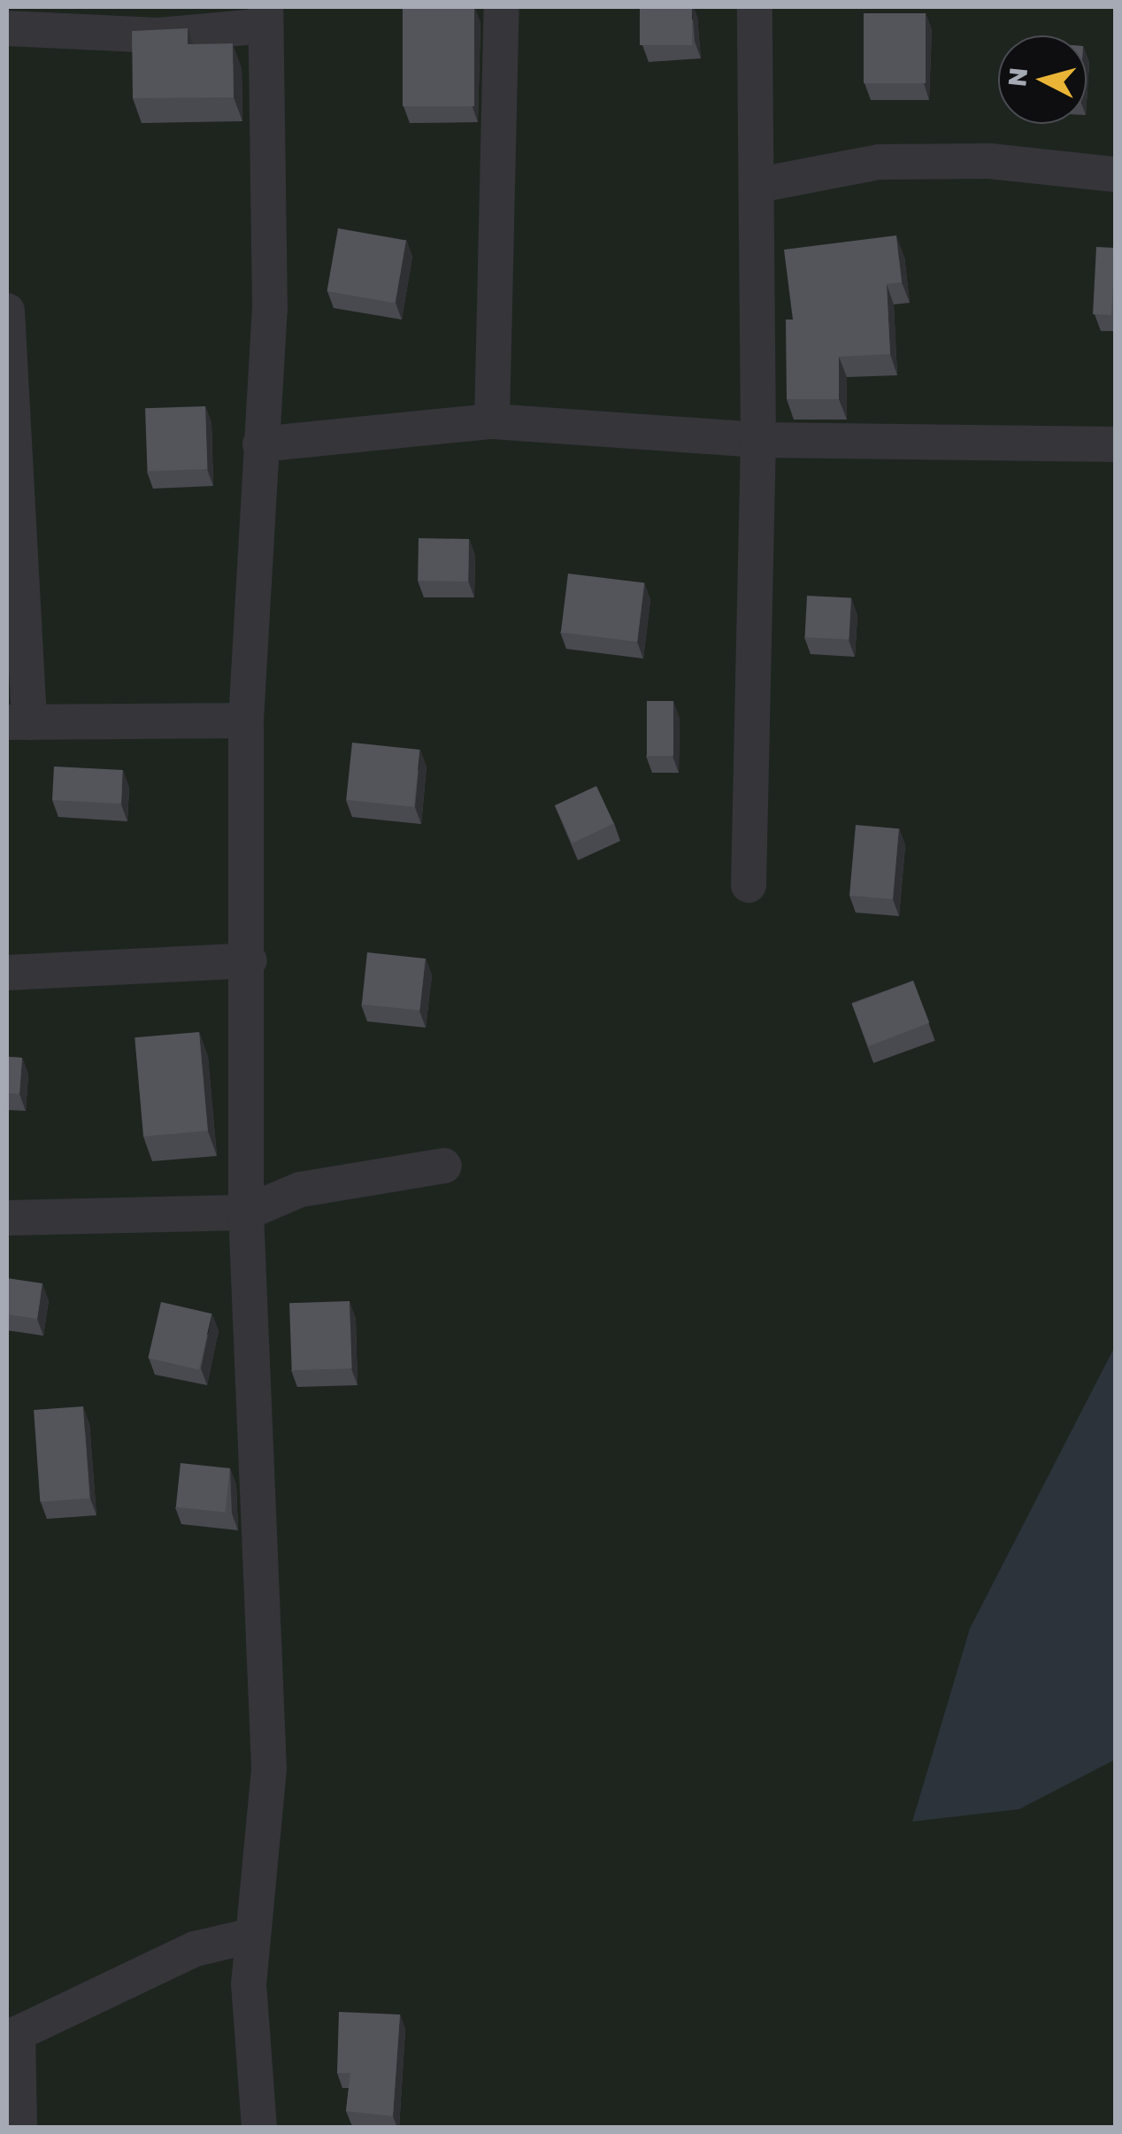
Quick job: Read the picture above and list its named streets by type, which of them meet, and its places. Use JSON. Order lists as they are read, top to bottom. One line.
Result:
{"north":"left"}
